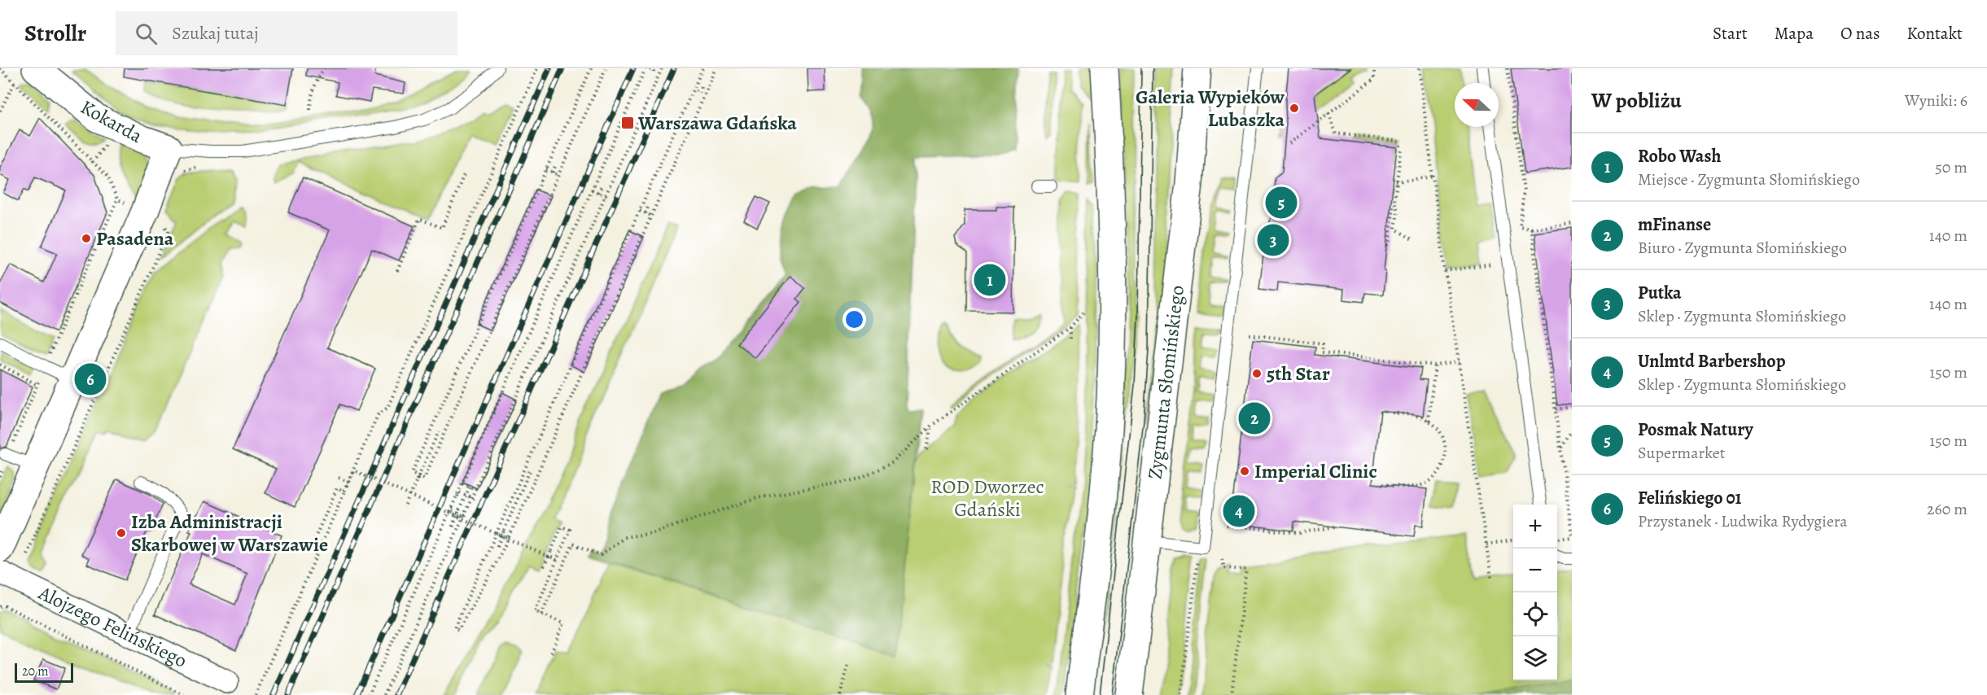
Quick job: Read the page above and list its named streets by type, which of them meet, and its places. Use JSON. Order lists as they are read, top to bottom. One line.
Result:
{"streets":{"main road":["Kokarda","Zygmunta Słomińskiego"],"street":["Alojzego Felińskiego"]},"parks":["ROD Dworzec Gdański"],"places":{"other":["Galeria Wypieków Lubaszka","Pasadena","5th Star","Imperial Clinic","Izba Administracji Skarbowej w Warszawie"],"transit":["Warszawa Gdańska"]},"scale_bar":"20 m","north":"left","page":{"header":"Strollr","search":"Szukaj tutaj","nav":["Start","Mapa","O nas","Kontakt"],"heading":["W pobliżu","Wyniki: 6"],"list":[{"mark":"1","name":"Robo Wash","note":"Miejsce · Zygmunta Słomińskiego","value":"50 m"},{"mark":"2","name":"mFinanse","note":"Biuro · Zygmunta Słomińskiego","value":"140 m"},{"mark":"3","name":"Putka","note":"Sklep · Zygmunta Słomińskiego","value":"140 m"},{"mark":"4","name":"Unlmtd Barbershop","note":"Sklep · Zygmunta Słomińskiego","value":"150 m"},{"mark":"5","name":"Posmak Natury","note":"Supermarket","value":"150 m"},{"mark":"6","name":"Felińskiego 01","note":"Przystanek · Ludwika Rydygiera","value":"260 m"}],"pins":["5","3","1","6","2","4"],"map_buttons":["+","−"],"scale":"20 m"}}
